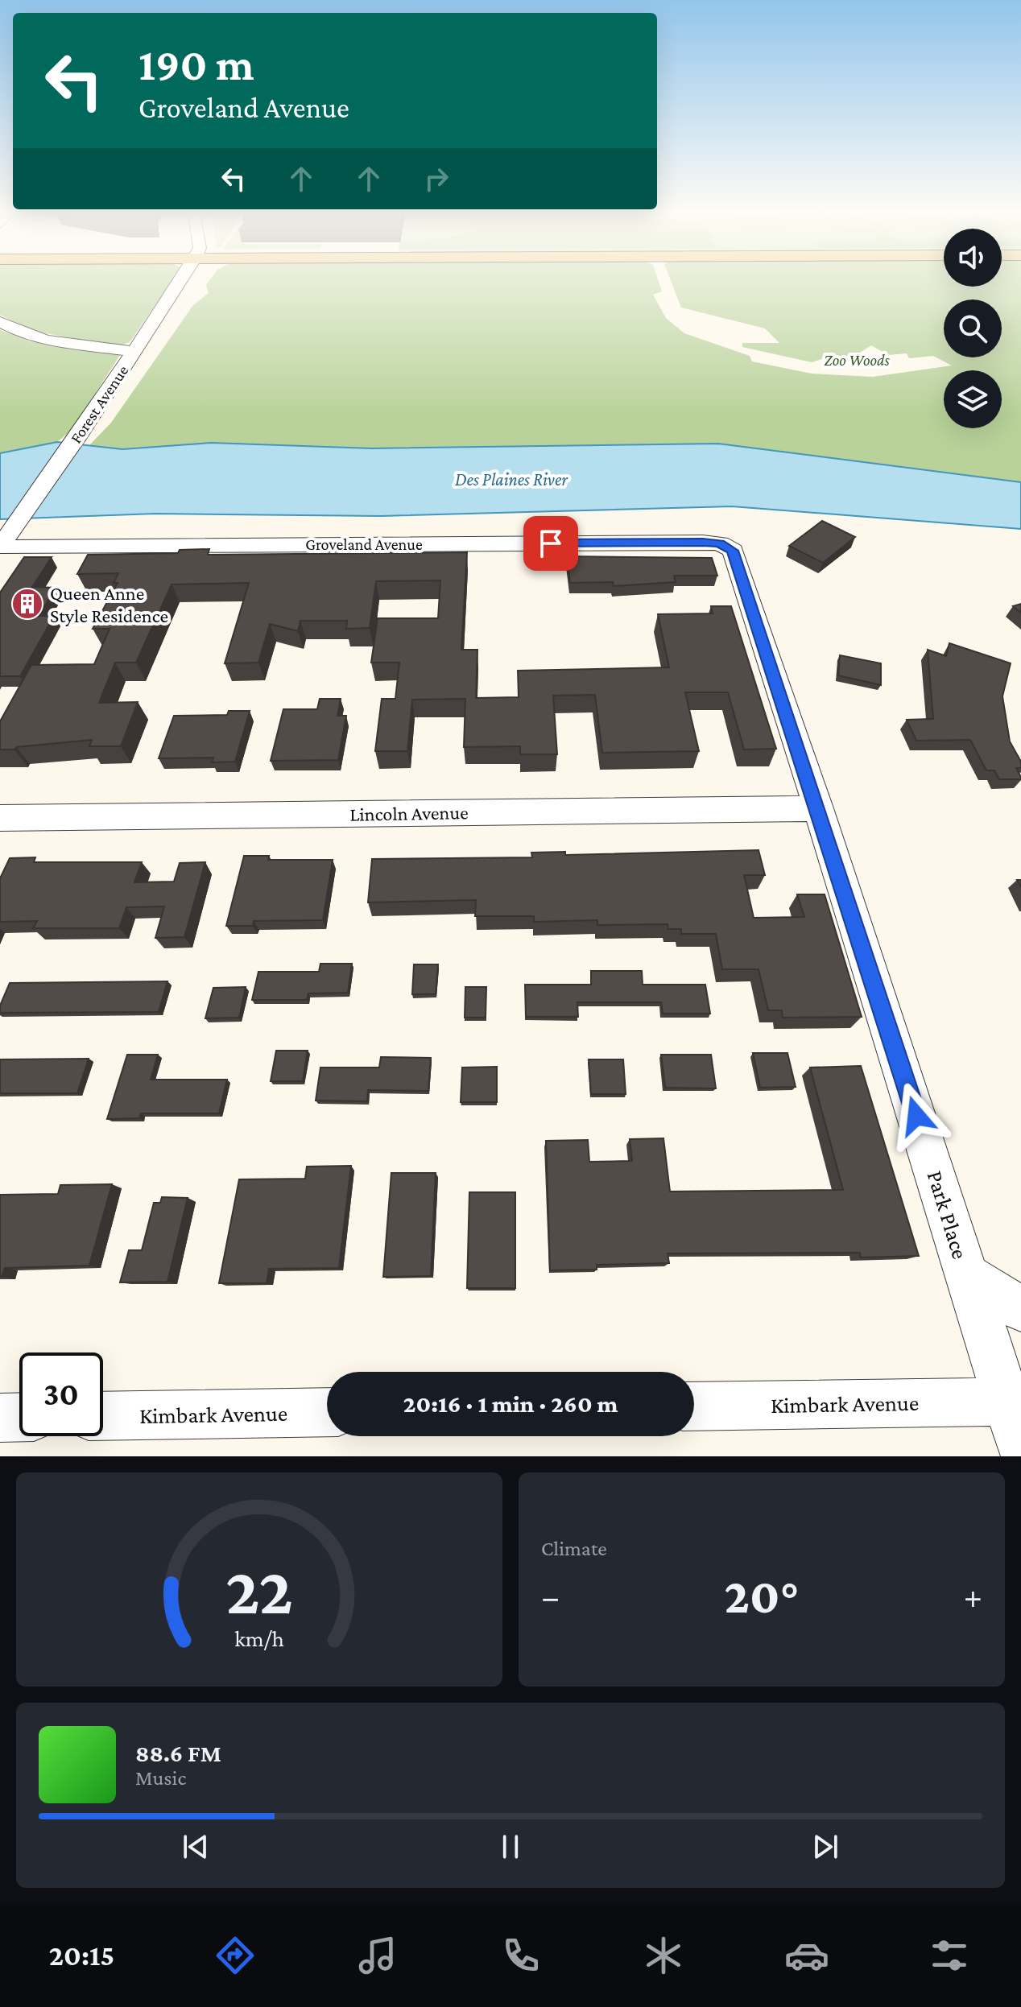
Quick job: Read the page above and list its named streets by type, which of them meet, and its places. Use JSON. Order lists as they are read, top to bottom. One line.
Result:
{"streets":{"street":["Forest Avenue","Groveland Avenue","Lincoln Avenue","Park Place","Kimbark Avenue"]},"crossings":[["Forest Avenue","Groveland Avenue"],["Groveland Avenue","Park Place"],["Lincoln Avenue","Park Place"],["Park Place","Kimbark Avenue"]],"water":["Des Plaines River"],"parks":["Zoo Woods"],"places":{"building":["Queen Anne Style Residence"]},"page":{"turn":["190 m","Groveland Avenue"],"limit":"30","trip":"20:16 · 1 min · 260 m","tile":"Climate","heat":["−","20°","+"],"song":["88.6 FM","Music"],"tabs":"20:15","gauge":["22","km/h"]}}
